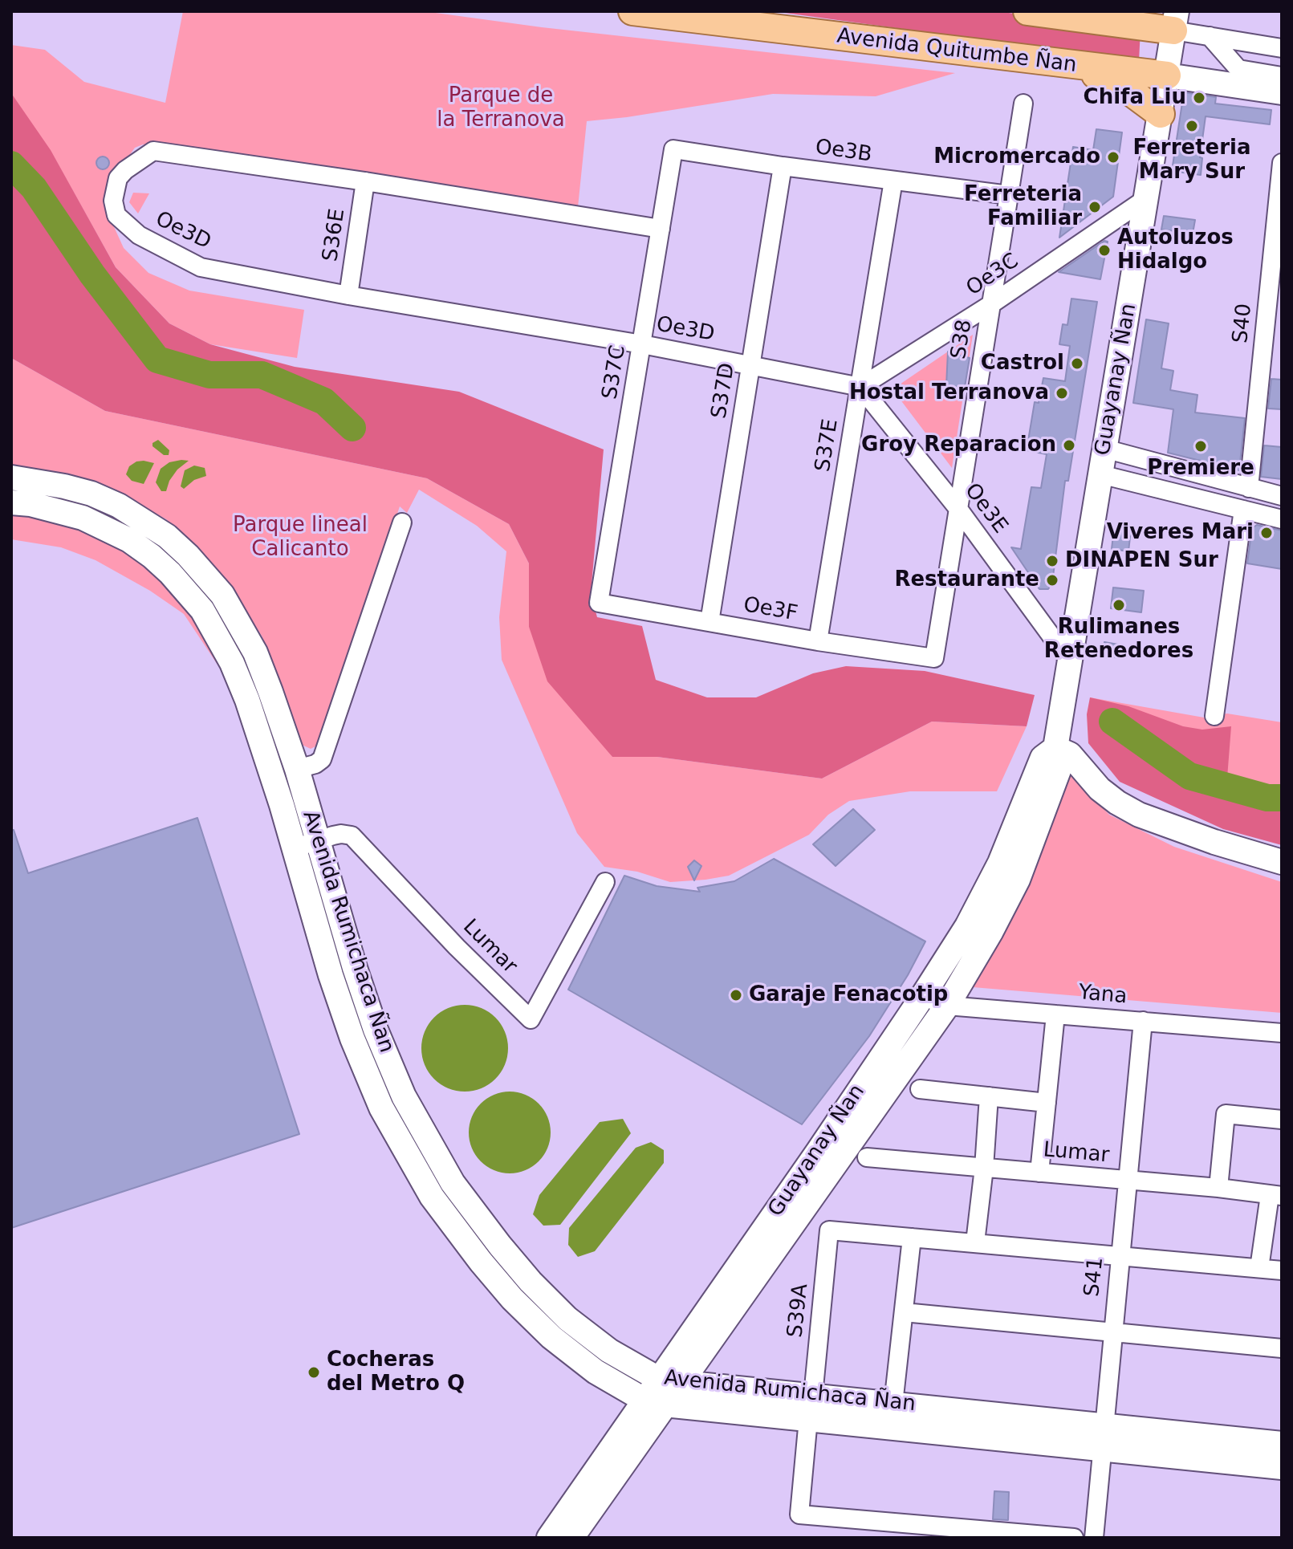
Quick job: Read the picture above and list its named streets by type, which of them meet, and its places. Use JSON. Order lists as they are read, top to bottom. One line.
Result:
{"streets":{"main road":["Avenida Quitumbe Ñan","Guayanay Ñan","Avenida Rumichaca Ñan"],"street":["Oe3B","Oe3D","S36E","Oe3C","S40","S38","S37C","S37D","S37E","Oe3E","Oe3F","Lumar","Yana","S41","S39A"]},"crossings":[["Avenida Quitumbe Ñan","Guayanay Ñan"],["Oe3B","S38"],["Oe3B","S37C"],["Oe3B","S37D"],["Oe3B","S37E"],["Oe3D","S36E"],["Oe3D","Oe3C"],["Oe3D","S37C"],["Oe3D","S37D"],["Oe3D","S37E"],["Oe3D","Oe3E"],["Oe3C","S38"],["Oe3C","Guayanay Ñan"],["Oe3C","S37E"],["Oe3C","Oe3E"],["S38","Oe3E"],["S38","Oe3F"],["S37C","Oe3F"],["Guayanay Ñan","Oe3E"],["Guayanay Ñan","Avenida Rumichaca Ñan"],["Guayanay Ñan","Yana"],["S37D","Oe3F"],["S37E","Oe3E"],["S37E","Oe3F"],["Avenida Rumichaca Ñan","Lumar"],["Avenida Rumichaca Ñan","S41"],["Avenida Rumichaca Ñan","S39A"],["Lumar","S41"],["Yana","S41"]],"parks":["Parque de la Terranova","Parque lineal Calicanto"],"places":["Chifa Liu","Ferreteria Mary Sur","Micromercado","Ferreteria Familiar","Autoluzos Hidalgo","Castrol","Hostal Terranova","Groy Reparacion","Premiere","Viveres Mari","DINAPEN Sur","Restaurante","Rulimanes Retenedores","Garaje Fenacotip","Cocheras del Metro Q"]}
